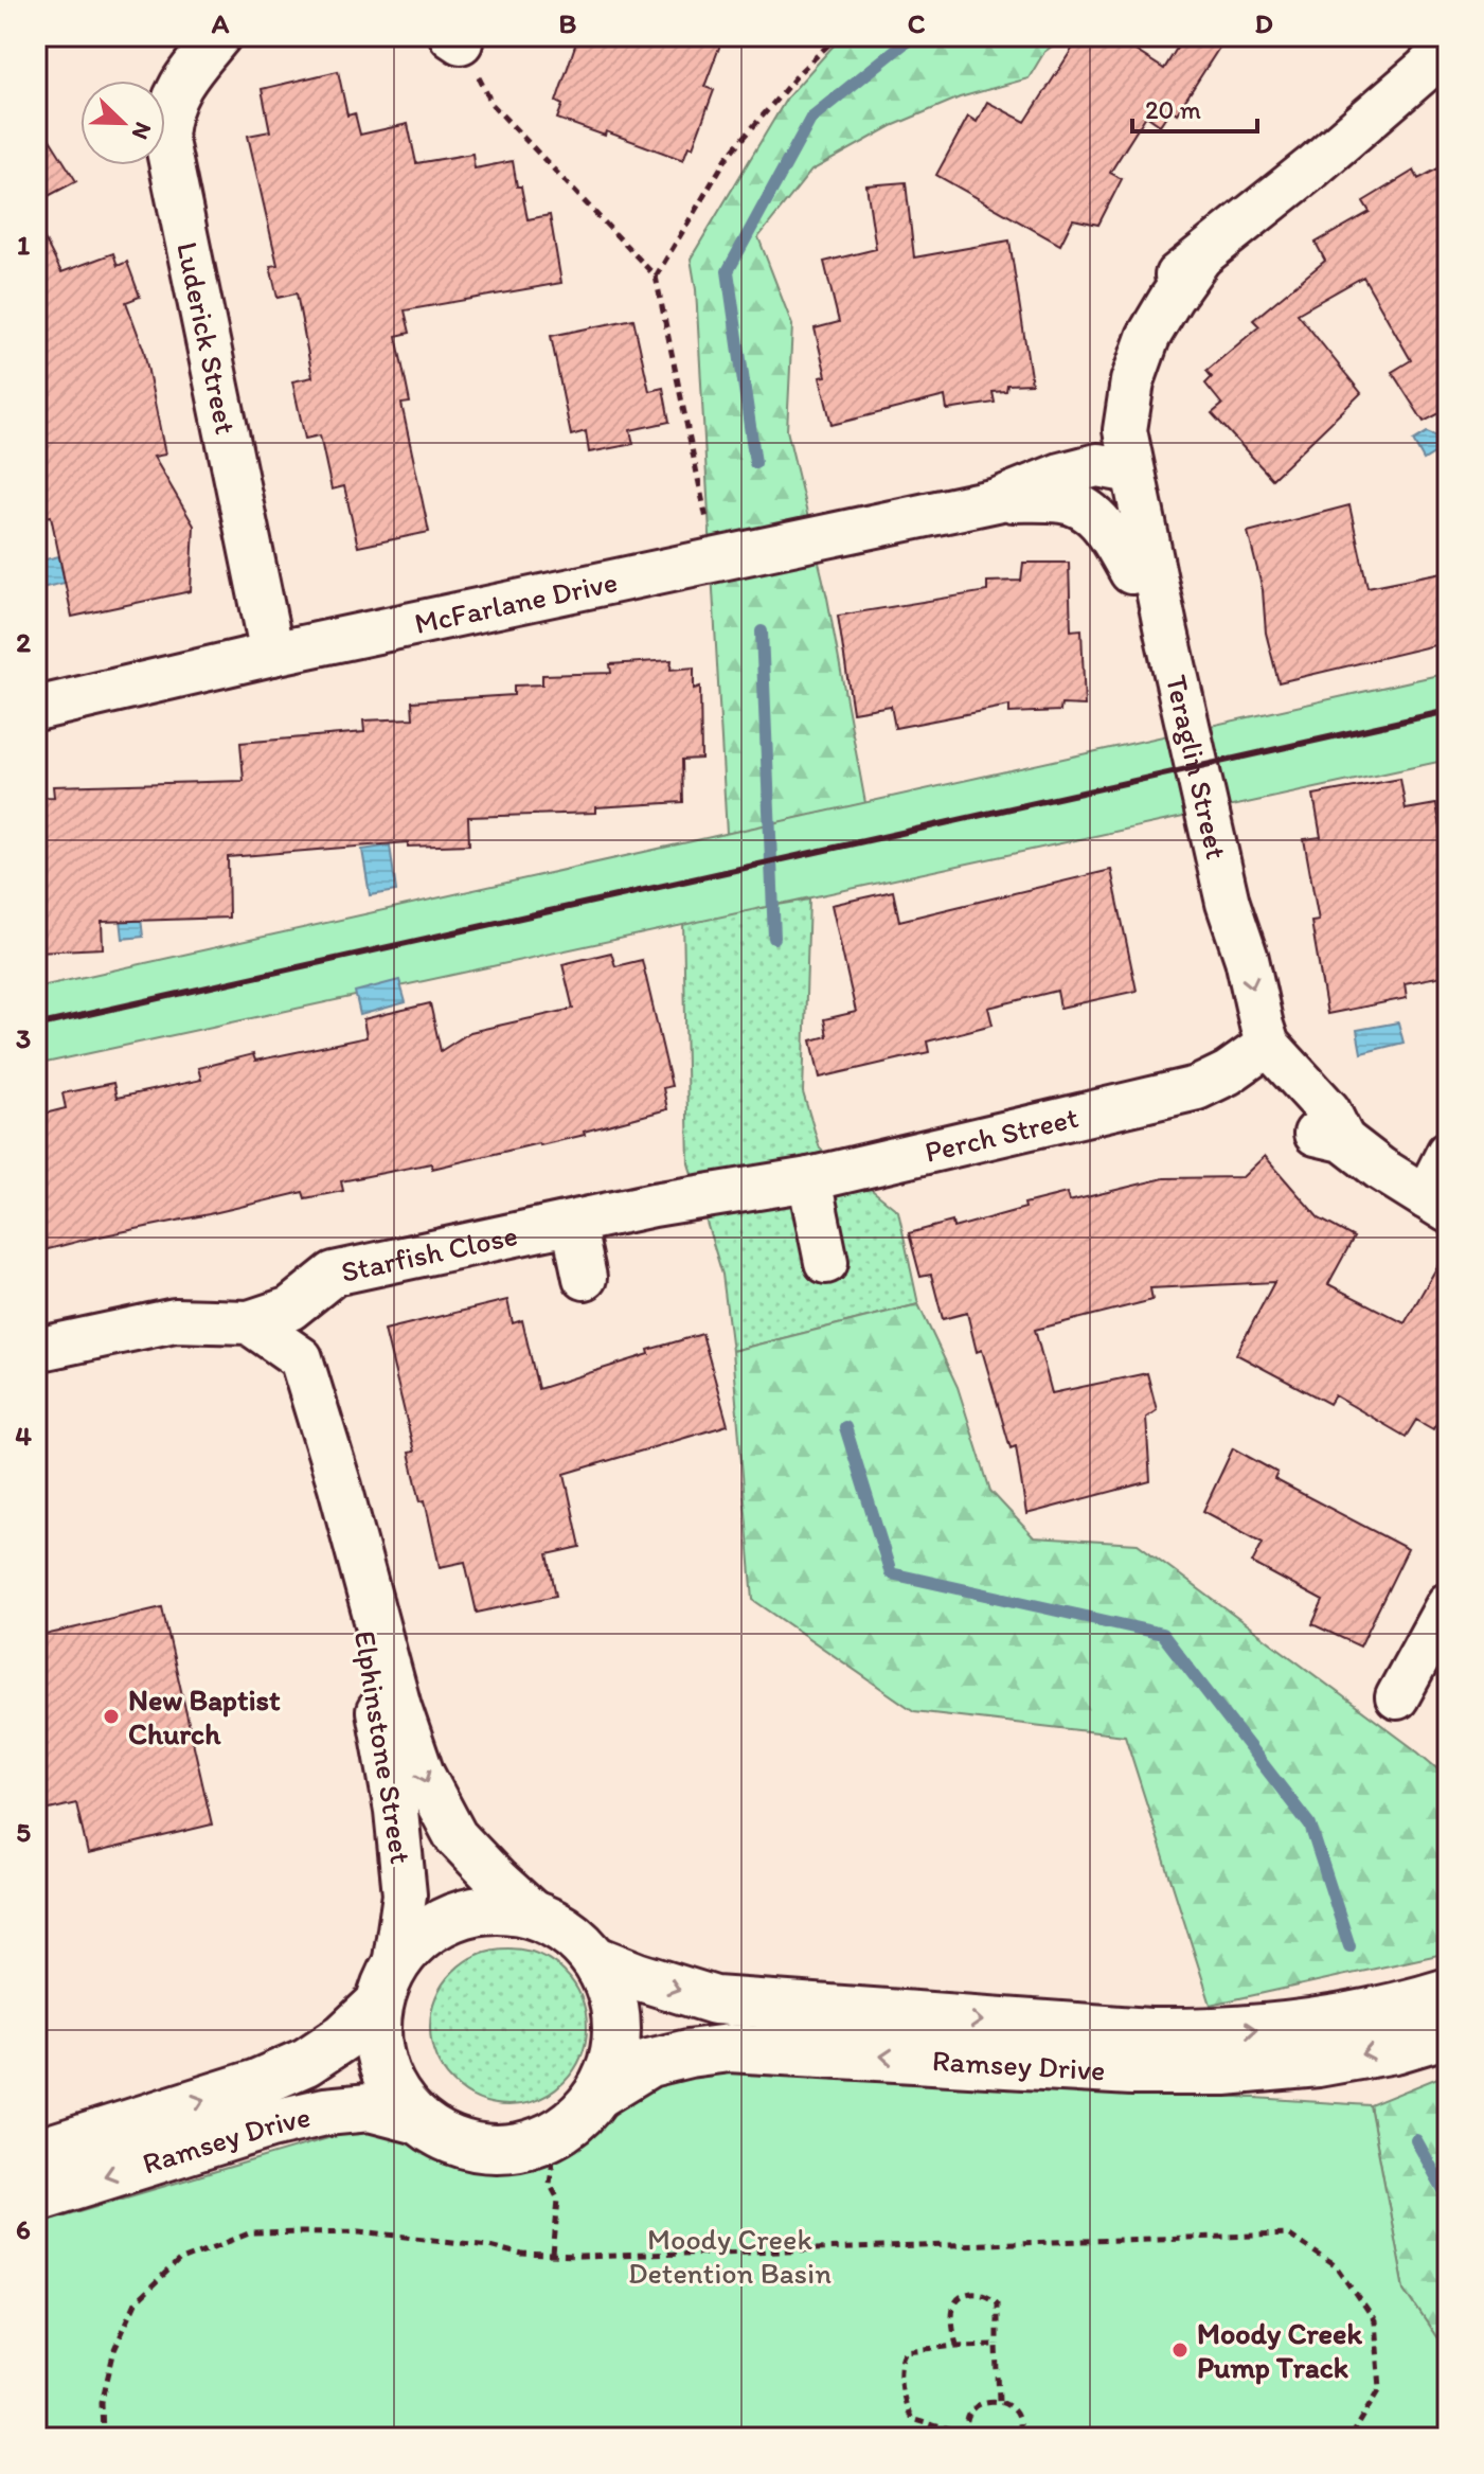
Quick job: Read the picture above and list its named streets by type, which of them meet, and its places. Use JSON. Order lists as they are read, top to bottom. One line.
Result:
{"streets":{"main road":["Ramsey Drive"],"street":["Luderick Street","McFarlane Drive","Teraglin Street","Perch Street","Starfish Close","Elphinstone Street"]},"crossings":[["Luderick Street","McFarlane Drive"],["McFarlane Drive","Teraglin Street"],["Teraglin Street","Perch Street"],["Perch Street","Starfish Close"],["Starfish Close","Elphinstone Street"],["Elphinstone Street","Ramsey Drive"]],"parks":["Moody Creek Detention Basin"],"places":["New Baptist Church","Moody Creek Pump Track"],"scale_bar":"20 m","north":"bottom right","grid":{"columns":["A","B","C","D"],"rows":["1","2","3","4","5","6"]}}
